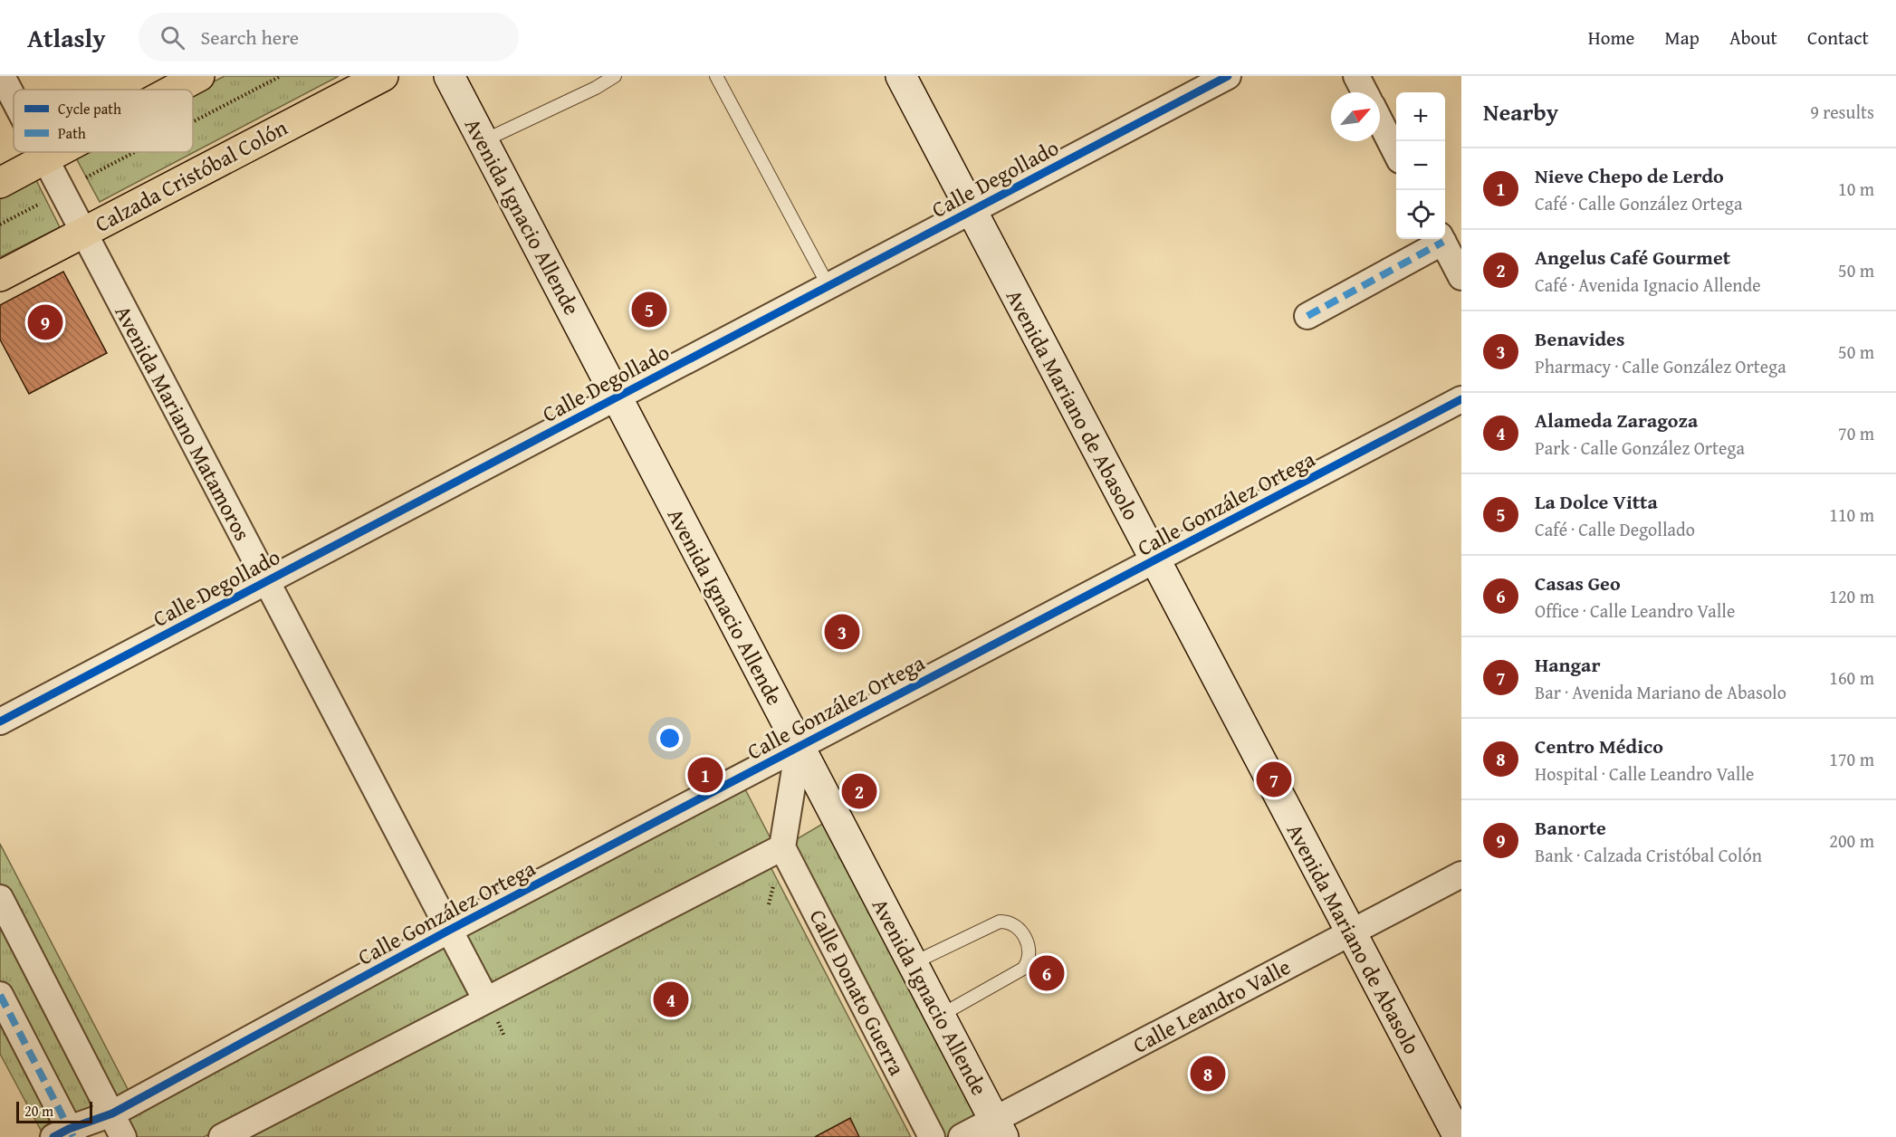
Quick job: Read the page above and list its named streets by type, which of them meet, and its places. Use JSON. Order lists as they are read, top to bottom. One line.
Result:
{"streets":{"main road":["Calzada Cristóbal Colón"],"street":["Calle Degollado","Avenida Ignacio Allende","Avenida Mariano de Abasolo","Avenida Mariano Matamoros","Calle González Ortega","Calle Donato Guerra","Calle Leandro Valle"]},"crossings":[["Calzada Cristóbal Colón","Avenida Mariano Matamoros"],["Calle Degollado","Avenida Ignacio Allende"],["Calle Degollado","Avenida Mariano de Abasolo"],["Calle Degollado","Avenida Mariano Matamoros"],["Avenida Ignacio Allende","Calle González Ortega"],["Avenida Ignacio Allende","Calle Leandro Valle"],["Avenida Mariano de Abasolo","Calle González Ortega"],["Avenida Mariano de Abasolo","Calle Leandro Valle"],["Avenida Mariano Matamoros","Calle González Ortega"]],"legend":["Cycle path","Path"],"scale_bar":"20 m","north":"top right","page":{"header":"Atlasly","search":"Search here","nav":["Home","Map","About","Contact"],"heading":["Nearby","9 results"],"map_buttons":["+","−"],"list":[{"mark":"1","name":"Nieve Chepo de Lerdo","note":"Café · Calle González Ortega","value":"10 m"},{"mark":"2","name":"Angelus Café Gourmet","note":"Café · Avenida Ignacio Allende","value":"50 m"},{"mark":"3","name":"Benavides","note":"Pharmacy · Calle González Ortega","value":"50 m"},{"mark":"4","name":"Alameda Zaragoza","note":"Park · Calle González Ortega","value":"70 m"},{"mark":"5","name":"La Dolce Vitta","note":"Café · Calle Degollado","value":"110 m"},{"mark":"6","name":"Casas Geo","note":"Office · Calle Leandro Valle","value":"120 m"},{"mark":"7","name":"Hangar","note":"Bar · Avenida Mariano de Abasolo","value":"160 m"},{"mark":"8","name":"Centro Médico","note":"Hospital · Calle Leandro Valle","value":"170 m"},{"mark":"9","name":"Banorte","note":"Bank · Calzada Cristóbal Colón","value":"200 m"}],"pins":["5","9","3","1","7","2","6","4","8"],"scale":"20 m"}}
